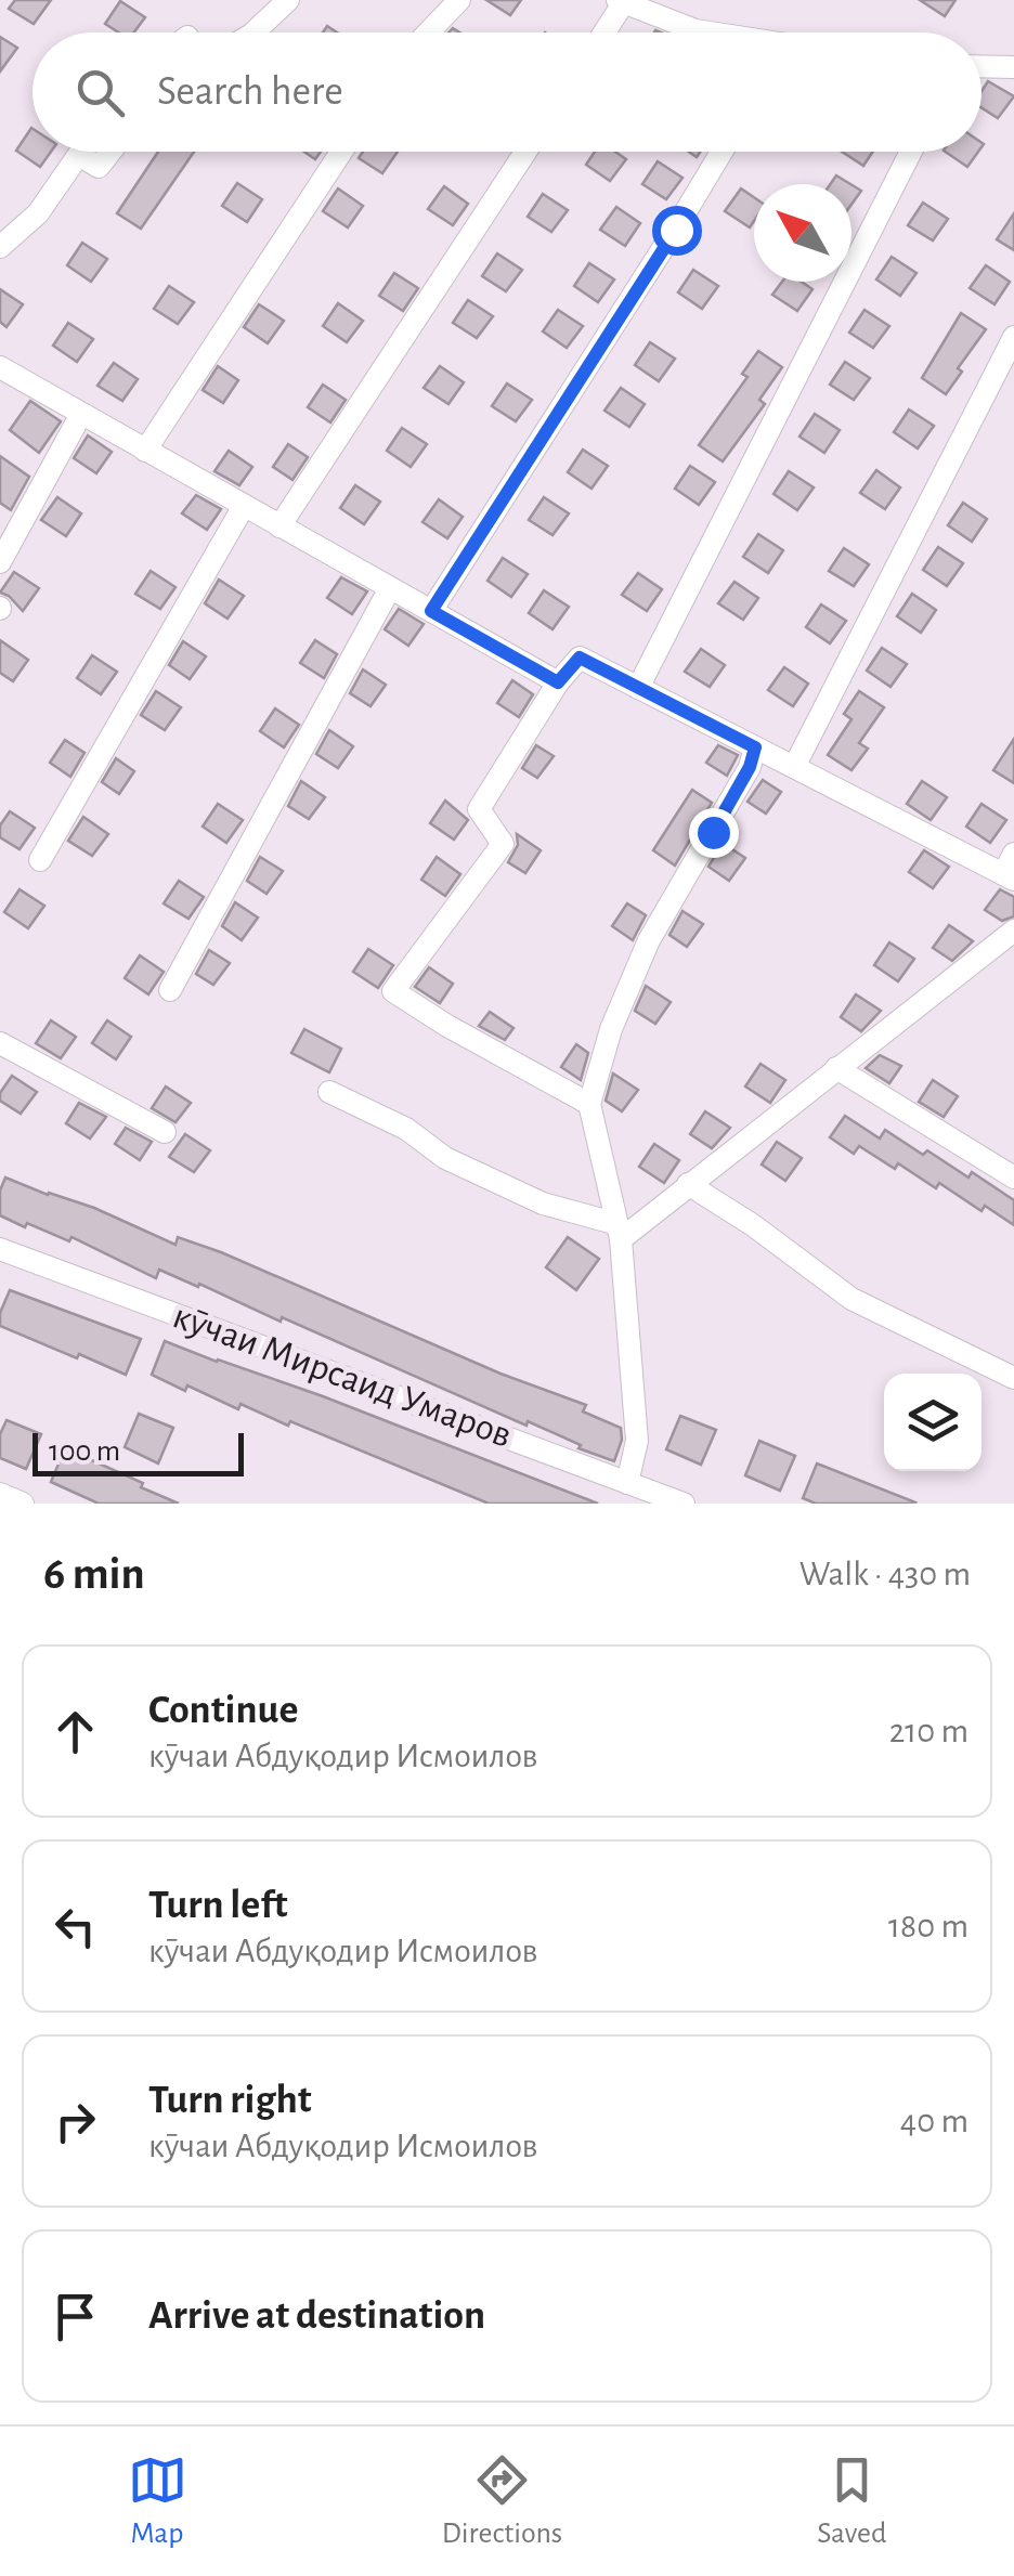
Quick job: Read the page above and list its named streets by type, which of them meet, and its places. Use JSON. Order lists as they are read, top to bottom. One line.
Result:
{"streets":{"street":["кӯчаи Мирсаид Умаров"]},"scale_bar":"100 m","north":"top left","page":{"search":"Search here","scale":"100 m","heading":["6 min","Walk · 430 m"],"list":[["Continue","кӯчаи Абдуқодир Исмоилов","210 m"],["Turn left","кӯчаи Абдуқодир Исмоилов","180 m"],["Turn right","кӯчаи Абдуқодир Исмоилов","40 m"],"Arrive at destination"],"nav":["Map","Directions","Saved"]}}
